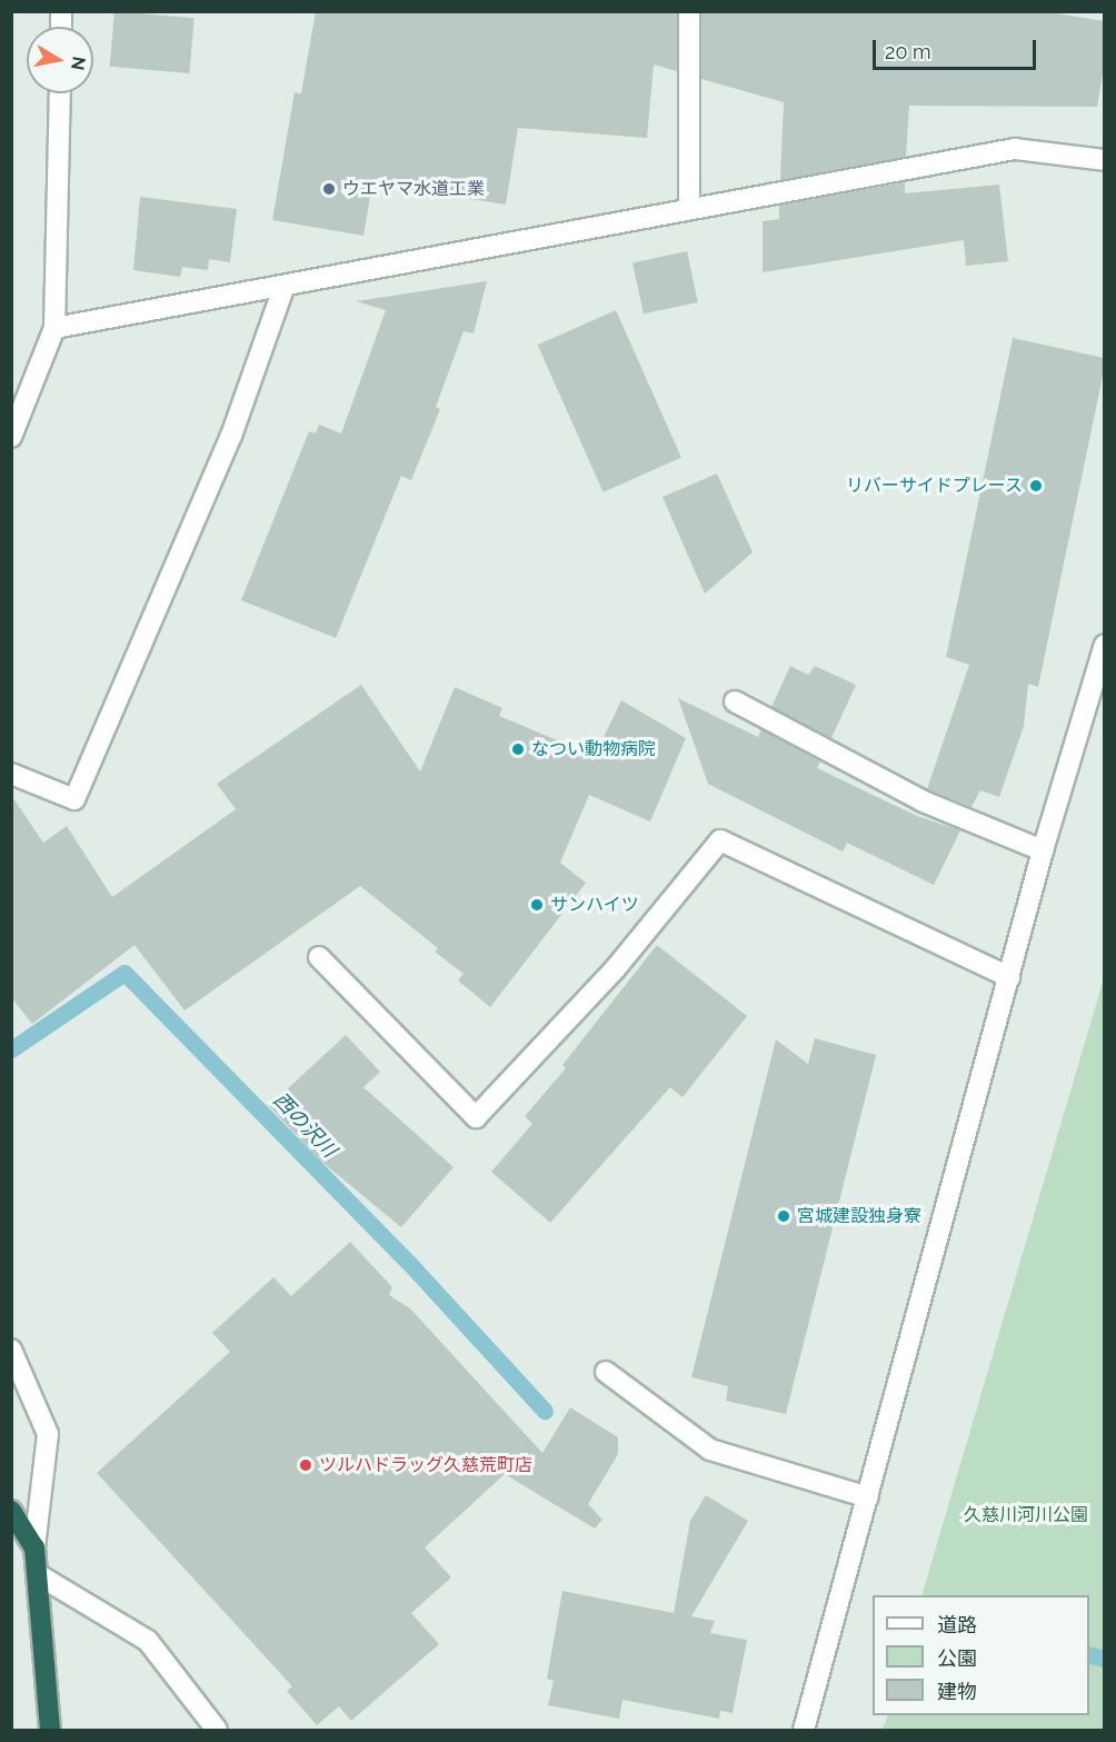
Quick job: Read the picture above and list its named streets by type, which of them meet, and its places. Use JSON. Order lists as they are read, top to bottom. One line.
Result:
{"water":["西の沢川"],"parks":["久慈川河川公園"],"places":["ウエヤマ水道工業","リバーサイドプレース","なつい動物病院","サンハイツ","宮城建設独身寮","ツルハドラッグ久慈荒町店"],"legend":["道路","公園","建物"],"scale_bar":"20 m","north":"right"}
